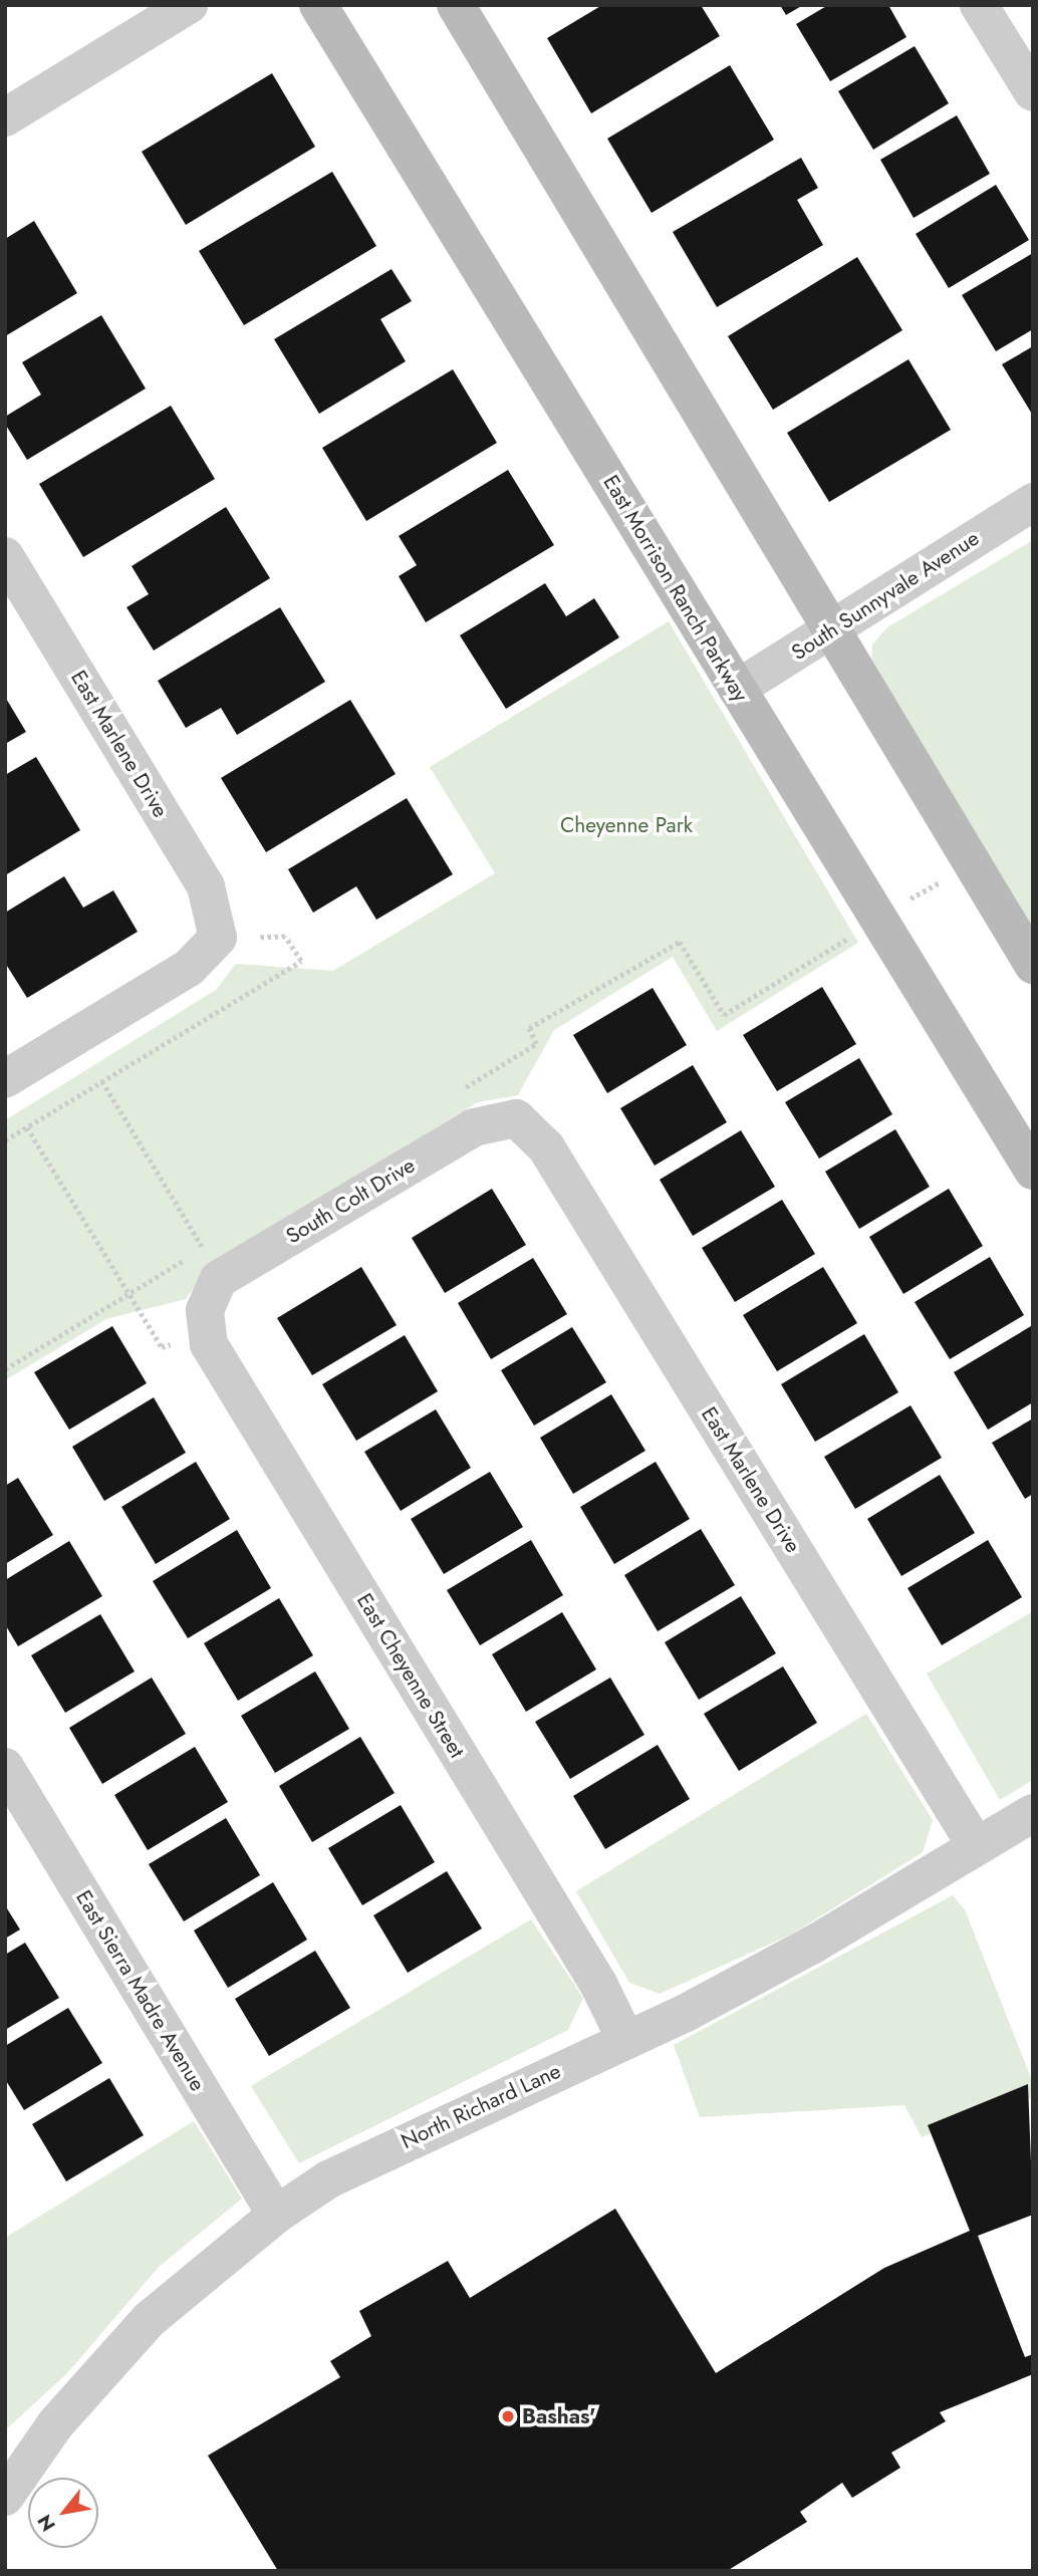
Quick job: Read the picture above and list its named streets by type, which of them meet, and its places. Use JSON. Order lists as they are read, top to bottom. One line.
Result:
{"streets":{"street":["East Morrison Ranch Parkway","South Sunnyvale Avenue","East Marlene Drive","South Colt Drive","East Cheyenne Street","East Sierra Madre Avenue","North Richard Lane"]},"crossings":[["East Morrison Ranch Parkway","South Sunnyvale Avenue"],["East Marlene Drive","South Colt Drive"],["East Marlene Drive","North Richard Lane"],["South Colt Drive","East Cheyenne Street"],["East Cheyenne Street","North Richard Lane"],["East Sierra Madre Avenue","North Richard Lane"]],"parks":["Cheyenne Park"],"places":["Bashas'"],"north":"bottom left"}
